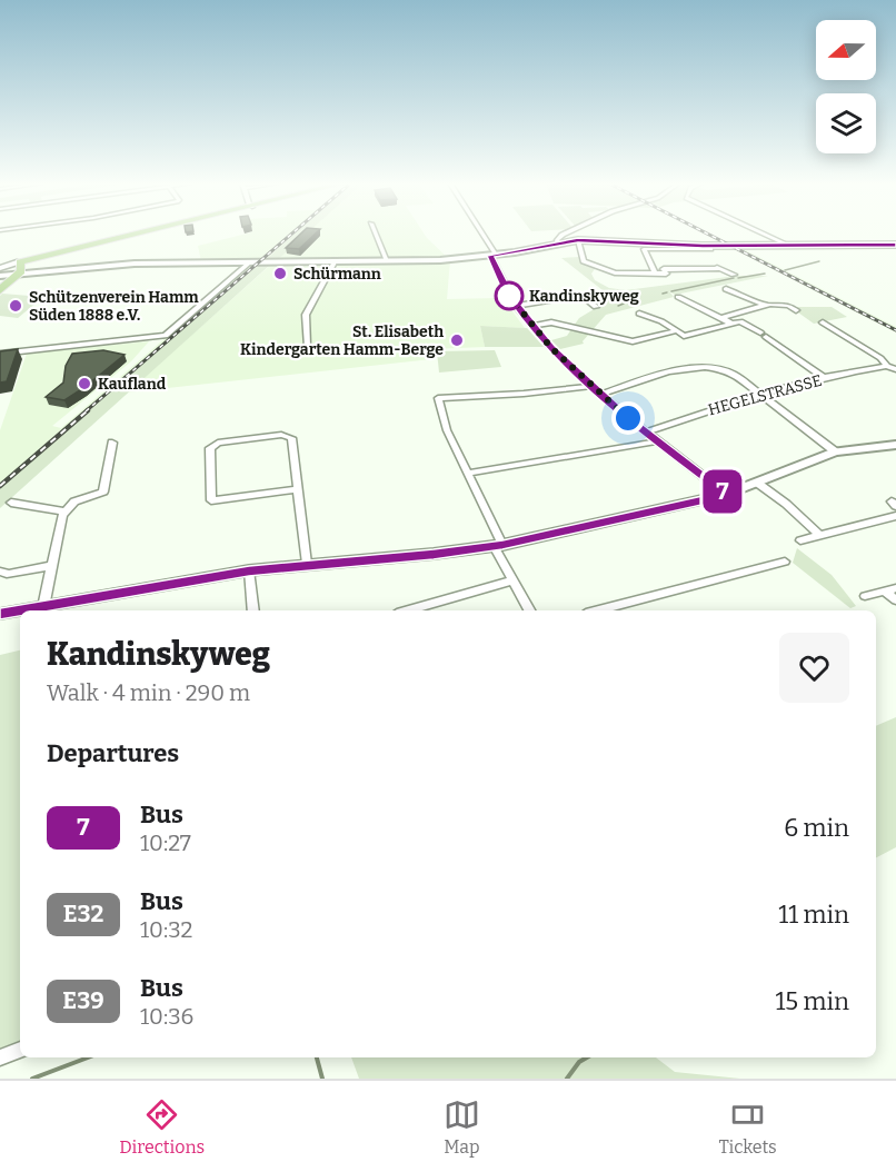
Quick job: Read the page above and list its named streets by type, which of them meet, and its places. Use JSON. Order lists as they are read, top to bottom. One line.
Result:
{"streets":{"street":["HEGELSTRASSE"]},"places":["Schürmann","Kandinskyweg","Schützenverein Hamm Süden 1888 e.V.","St. Elisabeth Kindergarten Hamm-Berge","Kaufland"],"lines":["bus line 7"],"north":"left","page":{"on_map":"7","heading":[["Kandinskyweg","Walk · 4 min · 290 m"],"Departures"],"list":[{"mark":"7","name":"Bus","note":"10:27","value":"6 min"},{"mark":"E32","name":"Bus","note":"10:32","value":"11 min"},{"mark":"E39","name":"Bus","note":"10:36","value":"15 min"}],"tabs":["Directions","Map","Tickets"]}}
